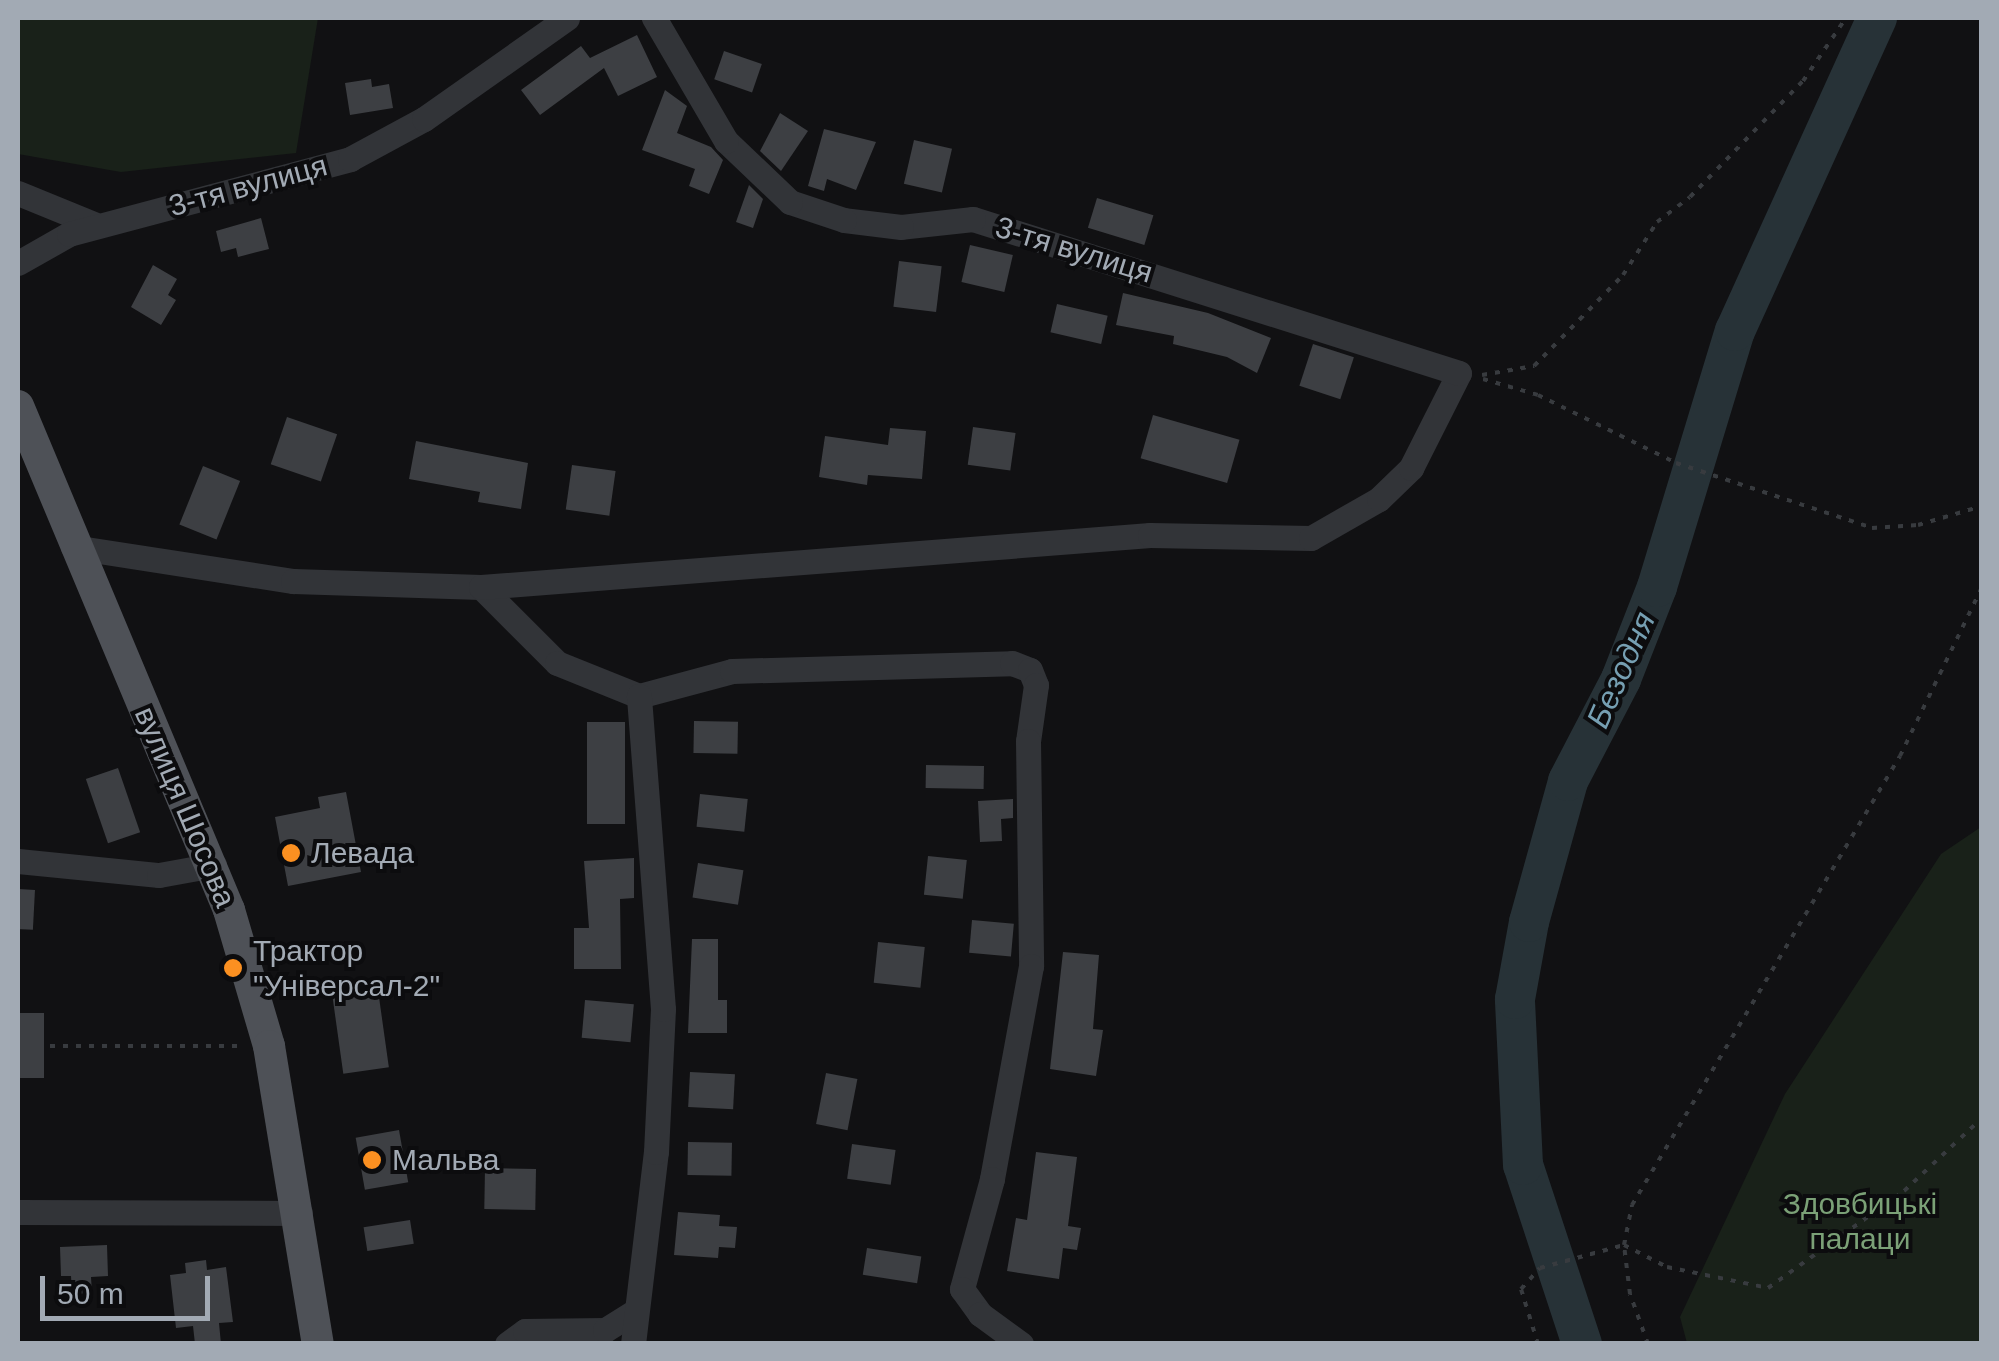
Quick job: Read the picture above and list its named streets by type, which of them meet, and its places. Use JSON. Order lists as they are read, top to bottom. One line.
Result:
{"streets":{"main road":["вулиця Шосова"],"street":["3-тя вулиця"]},"water":["Безодня"],"parks":["Здовбицькі палаци"],"places":["Левада","Трактор \"Універсал-2\"","Мальва"],"scale_bar":"50 m"}
